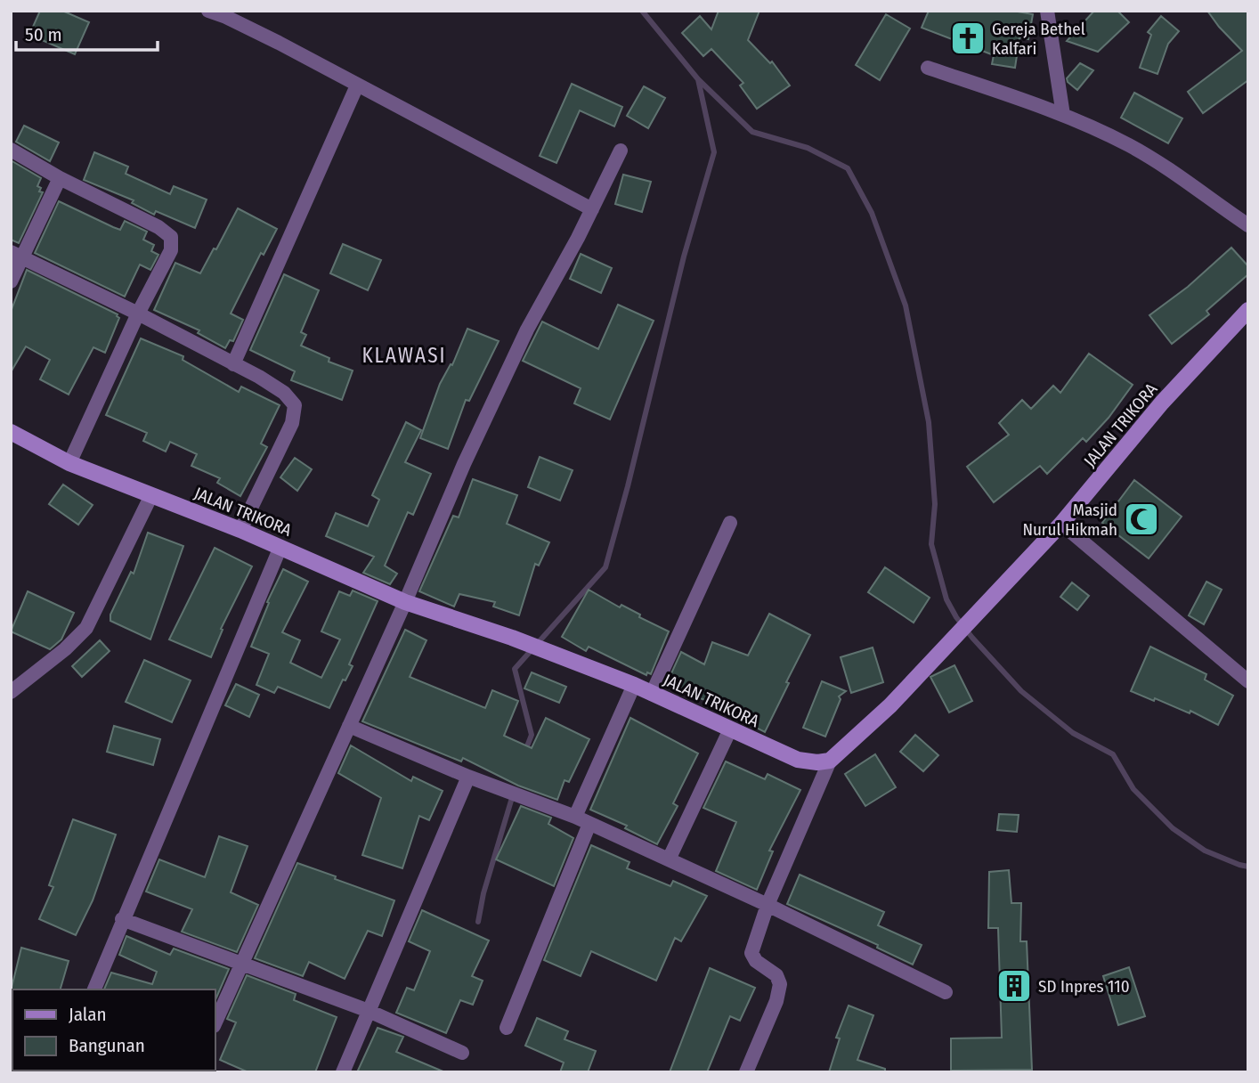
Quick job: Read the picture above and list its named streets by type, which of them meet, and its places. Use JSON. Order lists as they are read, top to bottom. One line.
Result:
{"streets":{"street":["JALAN TRIKORA"]},"districts":["KLAWASI"],"places":{"church":["Gereja Bethel Kalfari"],"mosque":["Masjid Nurul Hikmah"],"building":["SD Inpres 110"]},"legend":["Jalan","Bangunan"],"scale_bar":"50 m"}
